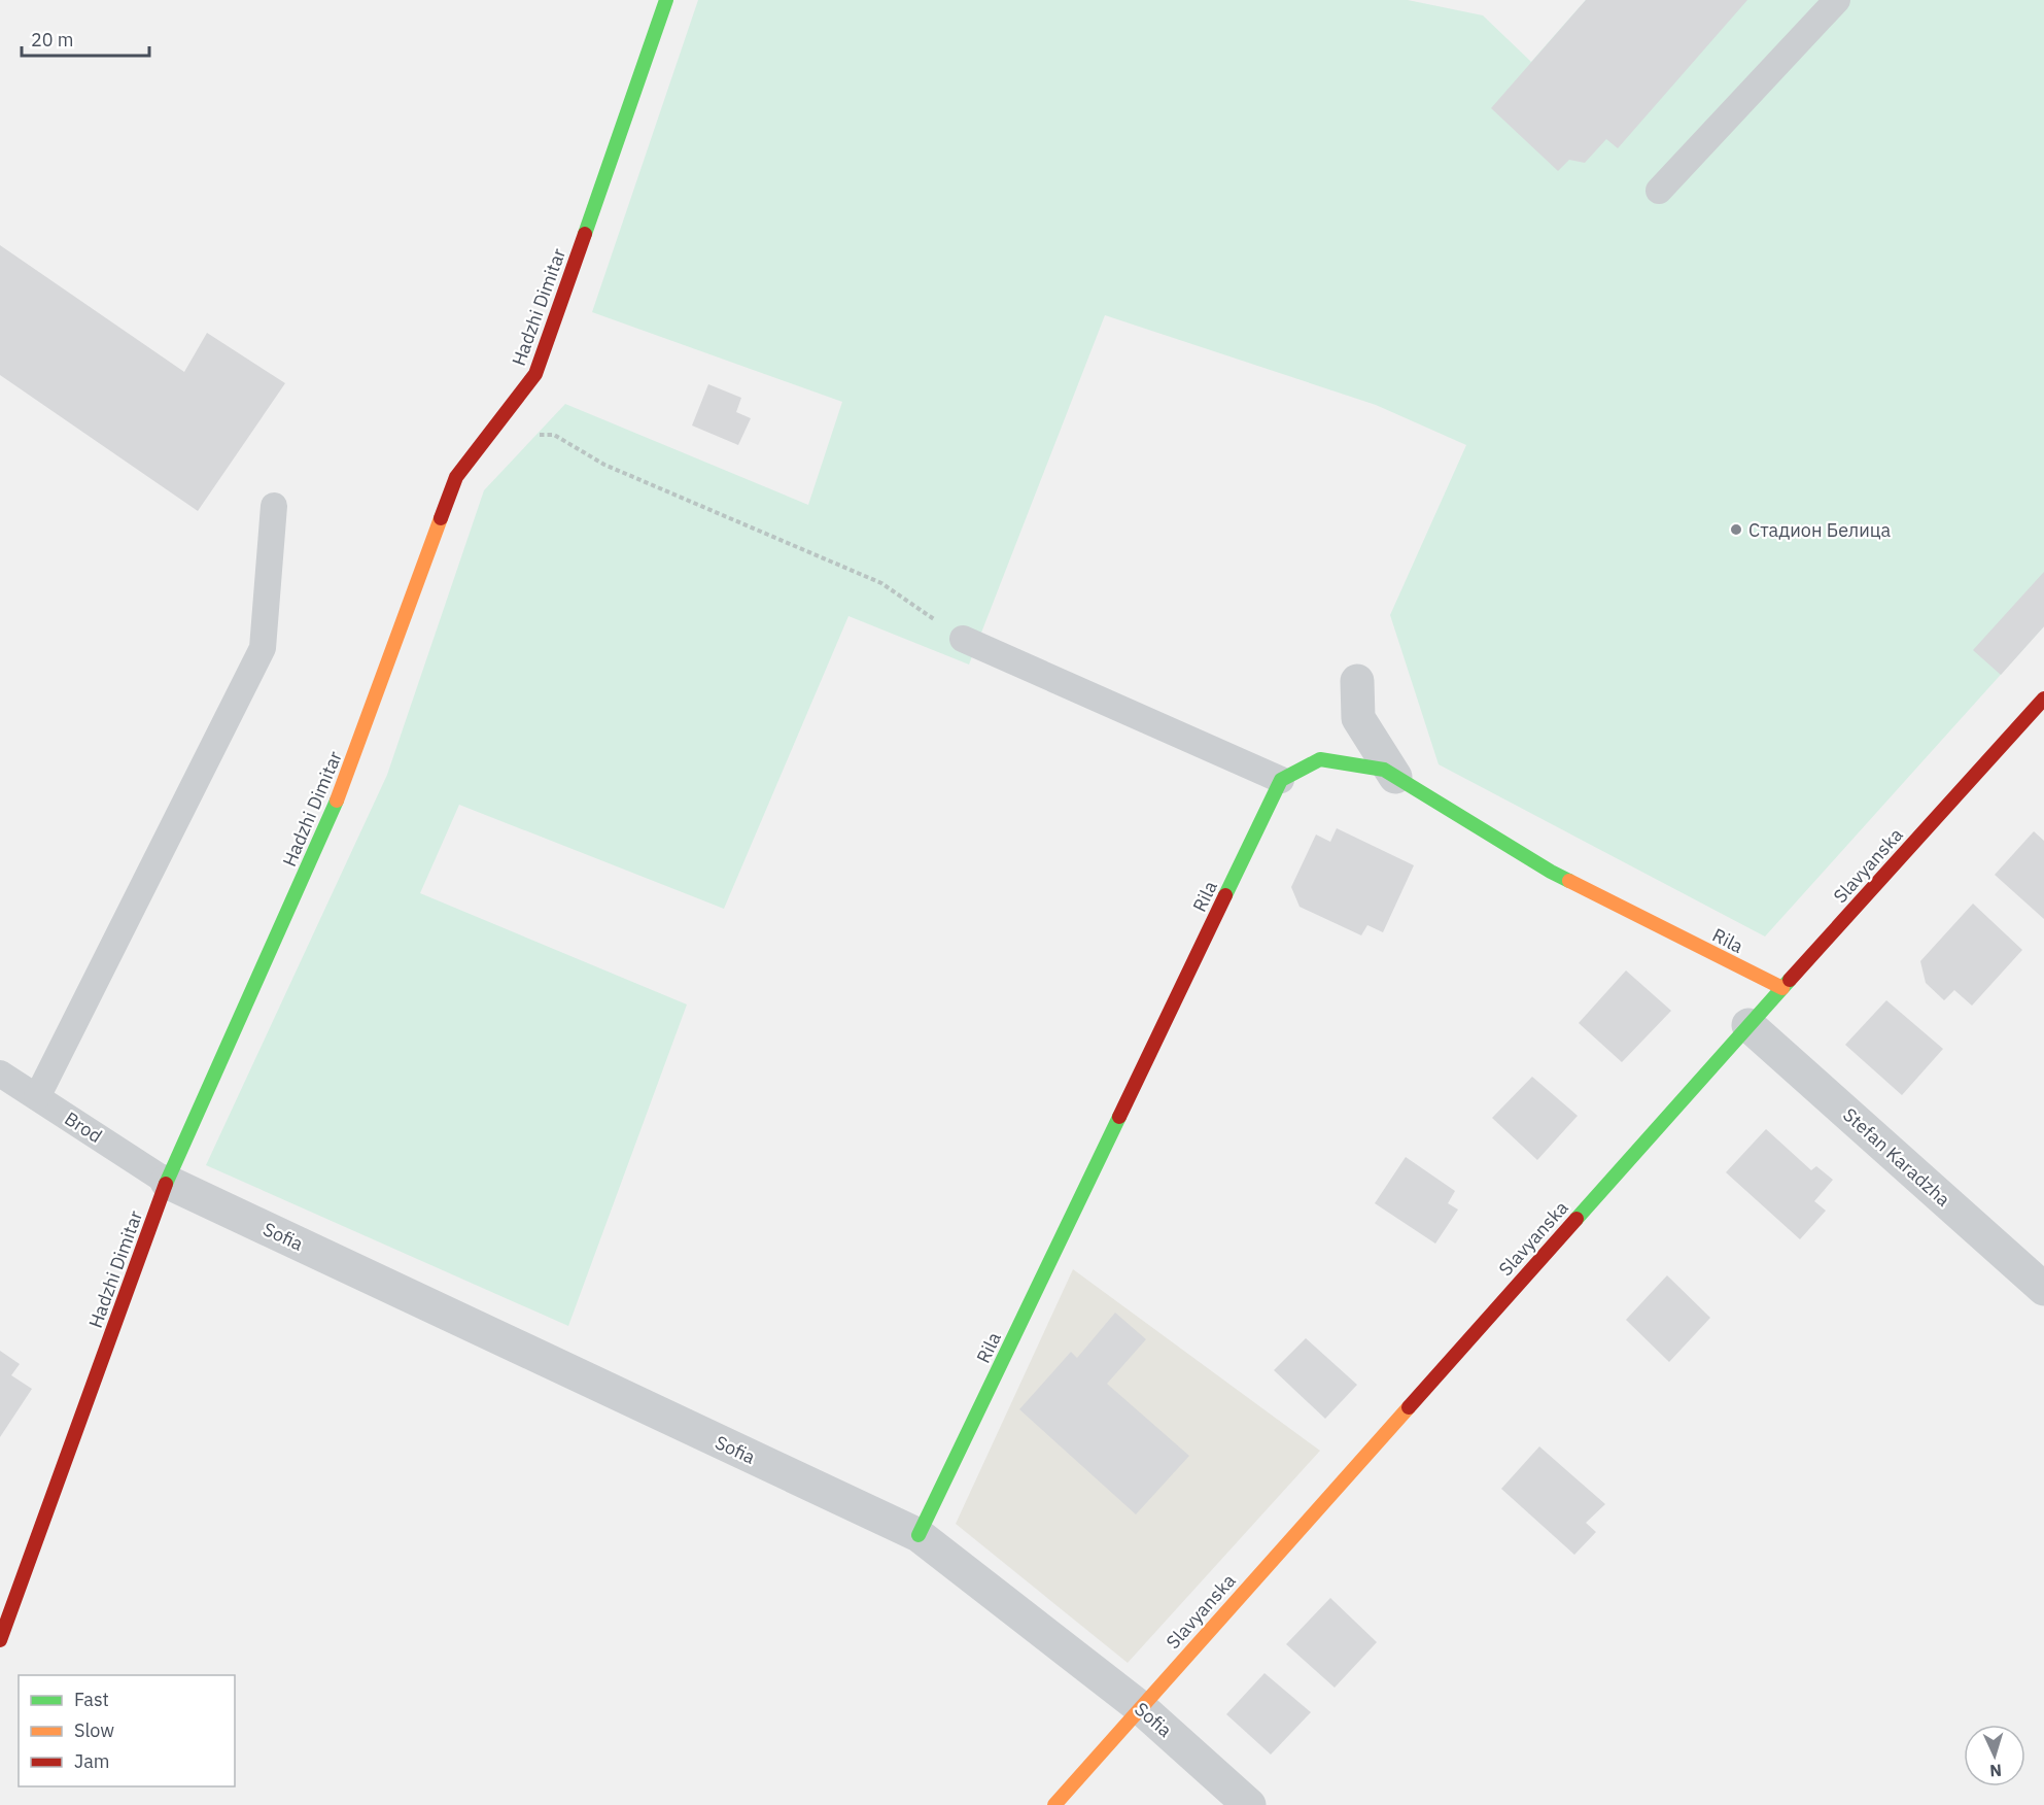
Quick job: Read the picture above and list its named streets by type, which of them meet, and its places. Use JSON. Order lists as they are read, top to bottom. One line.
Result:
{"streets":{"street":["Hadzhi Dimitar","Slavyanska","Rila","Stefan Karadzha","Sofia"],"lane":["Brod"]},"crossings":[["Hadzhi Dimitar","Brod"],["Hadzhi Dimitar","Sofia"],["Slavyanska","Rila"],["Slavyanska","Stefan Karadzha"],["Slavyanska","Sofia"],["Rila","Sofia"],["Brod","Sofia"]],"places":["Стадион Белица"],"legend":["Fast","Slow","Jam"],"scale_bar":"20 m","north":"bottom"}
